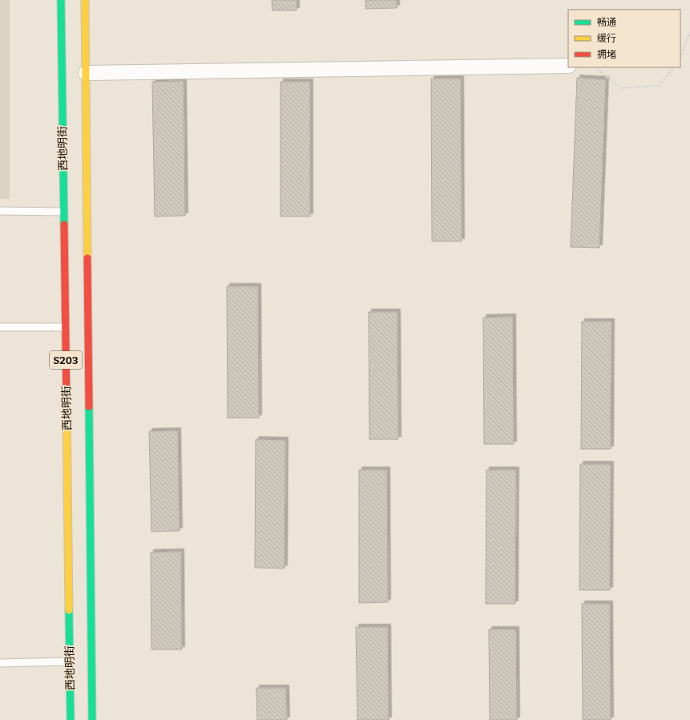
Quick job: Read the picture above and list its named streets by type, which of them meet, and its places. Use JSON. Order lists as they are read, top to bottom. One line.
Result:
{"streets":{"main road":["西地明街","S203"]},"legend":["畅通","缓行","拥堵"]}
